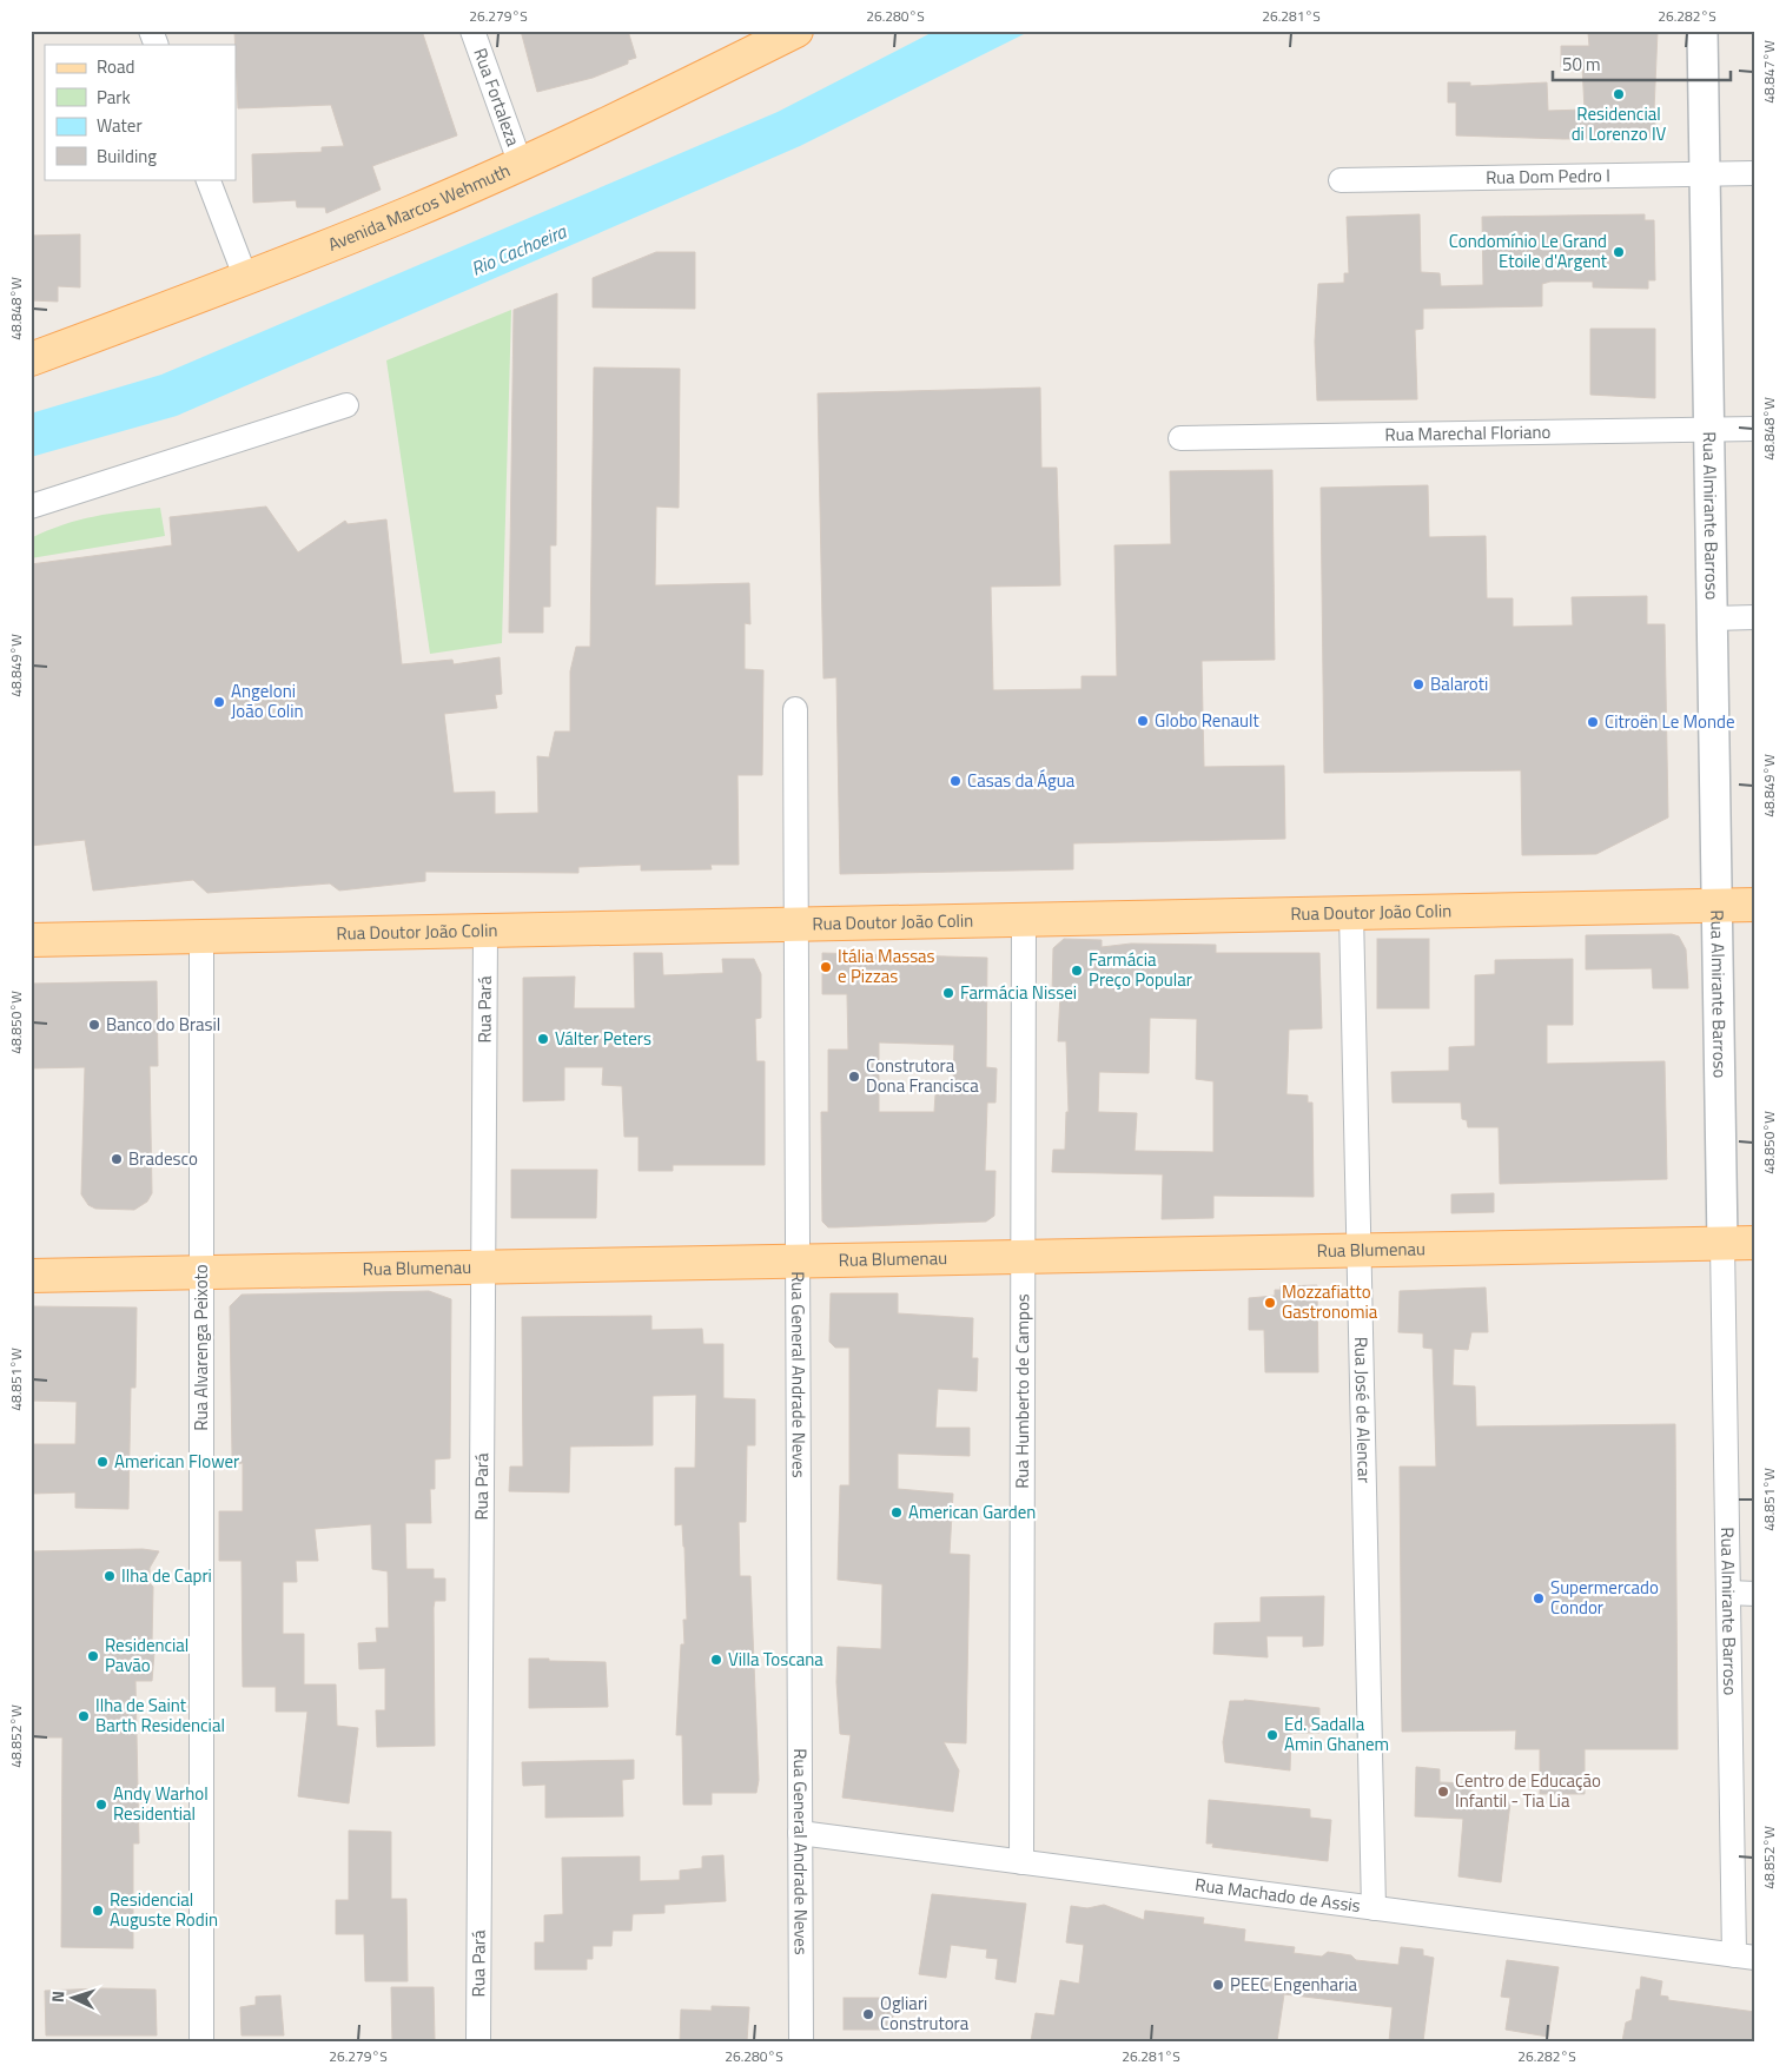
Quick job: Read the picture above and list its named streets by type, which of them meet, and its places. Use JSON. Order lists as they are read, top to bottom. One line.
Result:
{"streets":{"main road":["Avenida Marcos Wehmuth","Rua Doutor João Colin","Rua Blumenau"],"street":["Rua Fortaleza","Rua Dom Pedro I","Rua Marechal Floriano","Rua Almirante Barroso","Rua Pará","Rua Alvarenga Peixoto","Rua General Andrade Neves","Rua Humberto de Campos","Rua José de Alencar","Rua Machado de Assis"]},"crossings":[["Rua Fortaleza","Avenida Marcos Wehmuth"],["Rua Dom Pedro I","Rua Almirante Barroso"],["Rua Marechal Floriano","Rua Almirante Barroso"],["Rua Almirante Barroso","Rua Doutor João Colin"],["Rua Almirante Barroso","Rua Blumenau"],["Rua Almirante Barroso","Rua Machado de Assis"],["Rua Doutor João Colin","Rua Pará"],["Rua Doutor João Colin","Rua Alvarenga Peixoto"],["Rua Doutor João Colin","Rua General Andrade Neves"],["Rua Doutor João Colin","Rua Humberto de Campos"],["Rua Doutor João Colin","Rua José de Alencar"],["Rua Pará","Rua Blumenau"],["Rua Blumenau","Rua Alvarenga Peixoto"],["Rua Blumenau","Rua General Andrade Neves"],["Rua Blumenau","Rua Humberto de Campos"],["Rua Blumenau","Rua José de Alencar"],["Rua General Andrade Neves","Rua Machado de Assis"],["Rua Humberto de Campos","Rua Machado de Assis"],["Rua José de Alencar","Rua Machado de Assis"]],"water":["Rio Cachoeira"],"places":["Residencial di Lorenzo IV","Condomínio Le Grand Etoile d'Argent","Balaroti","Angeloni João Colin","Globo Renault","Citroën Le Monde","Casas da Água","Itália Massas e Pizzas","Farmácia Preço Popular","Farmácia Nissei","Banco do Brasil","Válter Peters","Construtora Dona Francisca","Bradesco","Mozzafiatto Gastronomia","American Flower","American Garden","Ilha de Capri","Supermercado Condor","Residencial Pavão","Villa Toscana","Ilha de Saint Barth Residencial","Ed. Sadalla Amin Ghanem","Centro de Educação Infantil - Tia Lia","Andy Warhol Residential","Residencial Auguste Rodin","PEEC Engenharia","Ogliari Construtora"],"legend":["Road","Park","Water","Building"],"scale_bar":"50 m","north":"left","coordinates":["26.279°S","26.280°S","26.281°S","26.282°S","48.847°W","48.848°W","48.849°W","48.850°W","48.851°W","48.852°W"]}
